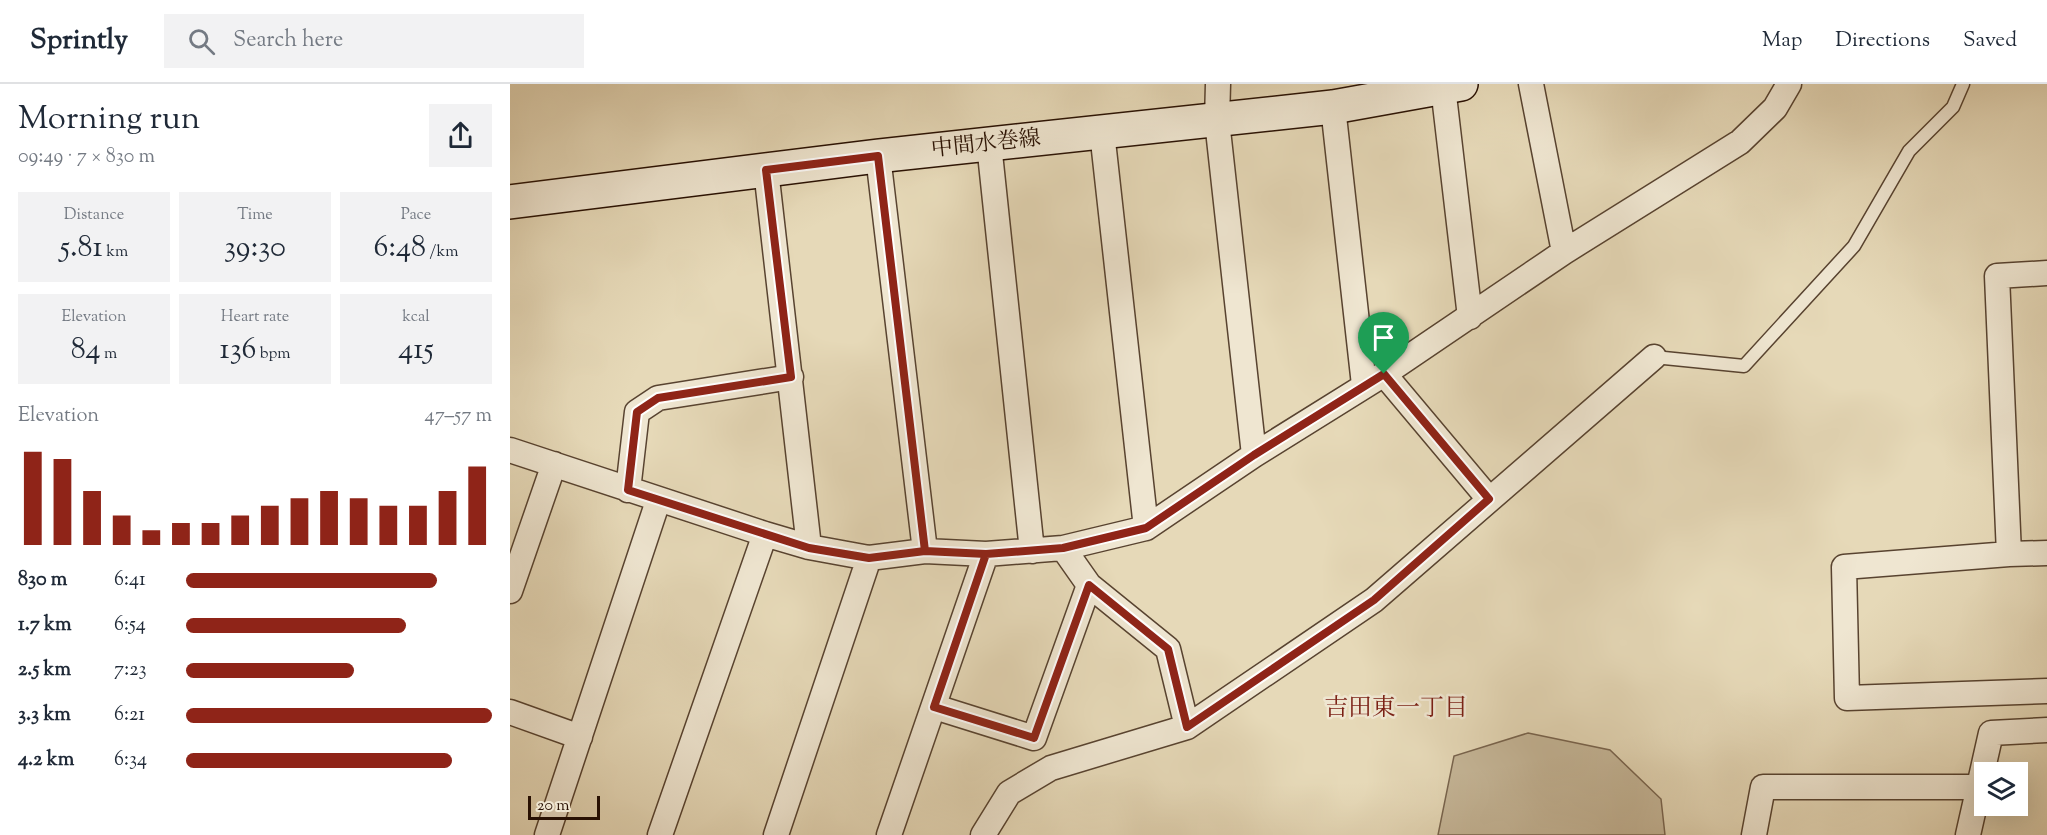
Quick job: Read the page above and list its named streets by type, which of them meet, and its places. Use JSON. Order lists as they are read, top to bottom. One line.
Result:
{"streets":{"main road":["中間水巻線"]},"districts":["吉田東一丁目"],"scale_bar":"20 m","page":{"header":"Sprintly","search":"Search here","nav":["Map","Directions","Saved"],"heading":["Morning run","09:49 · 7 × 830 m"],"stats":[["Distance","5.81 km"],["Time","39:30"],["Pace","6:48 /km"],["Elevation","84 m"],["Heart rate","136 bpm"],["kcal","415"]],"chart":["Elevation","47–57 m"],"list":[{"name":"830 m","note":"6:41"},{"name":"1.7 km","note":"6:54"},{"name":"2.5 km","note":"7:23"},{"name":"3.3 km","note":"6:21"},{"name":"4.2 km","note":"6:34"}],"scale":"20 m"}}
